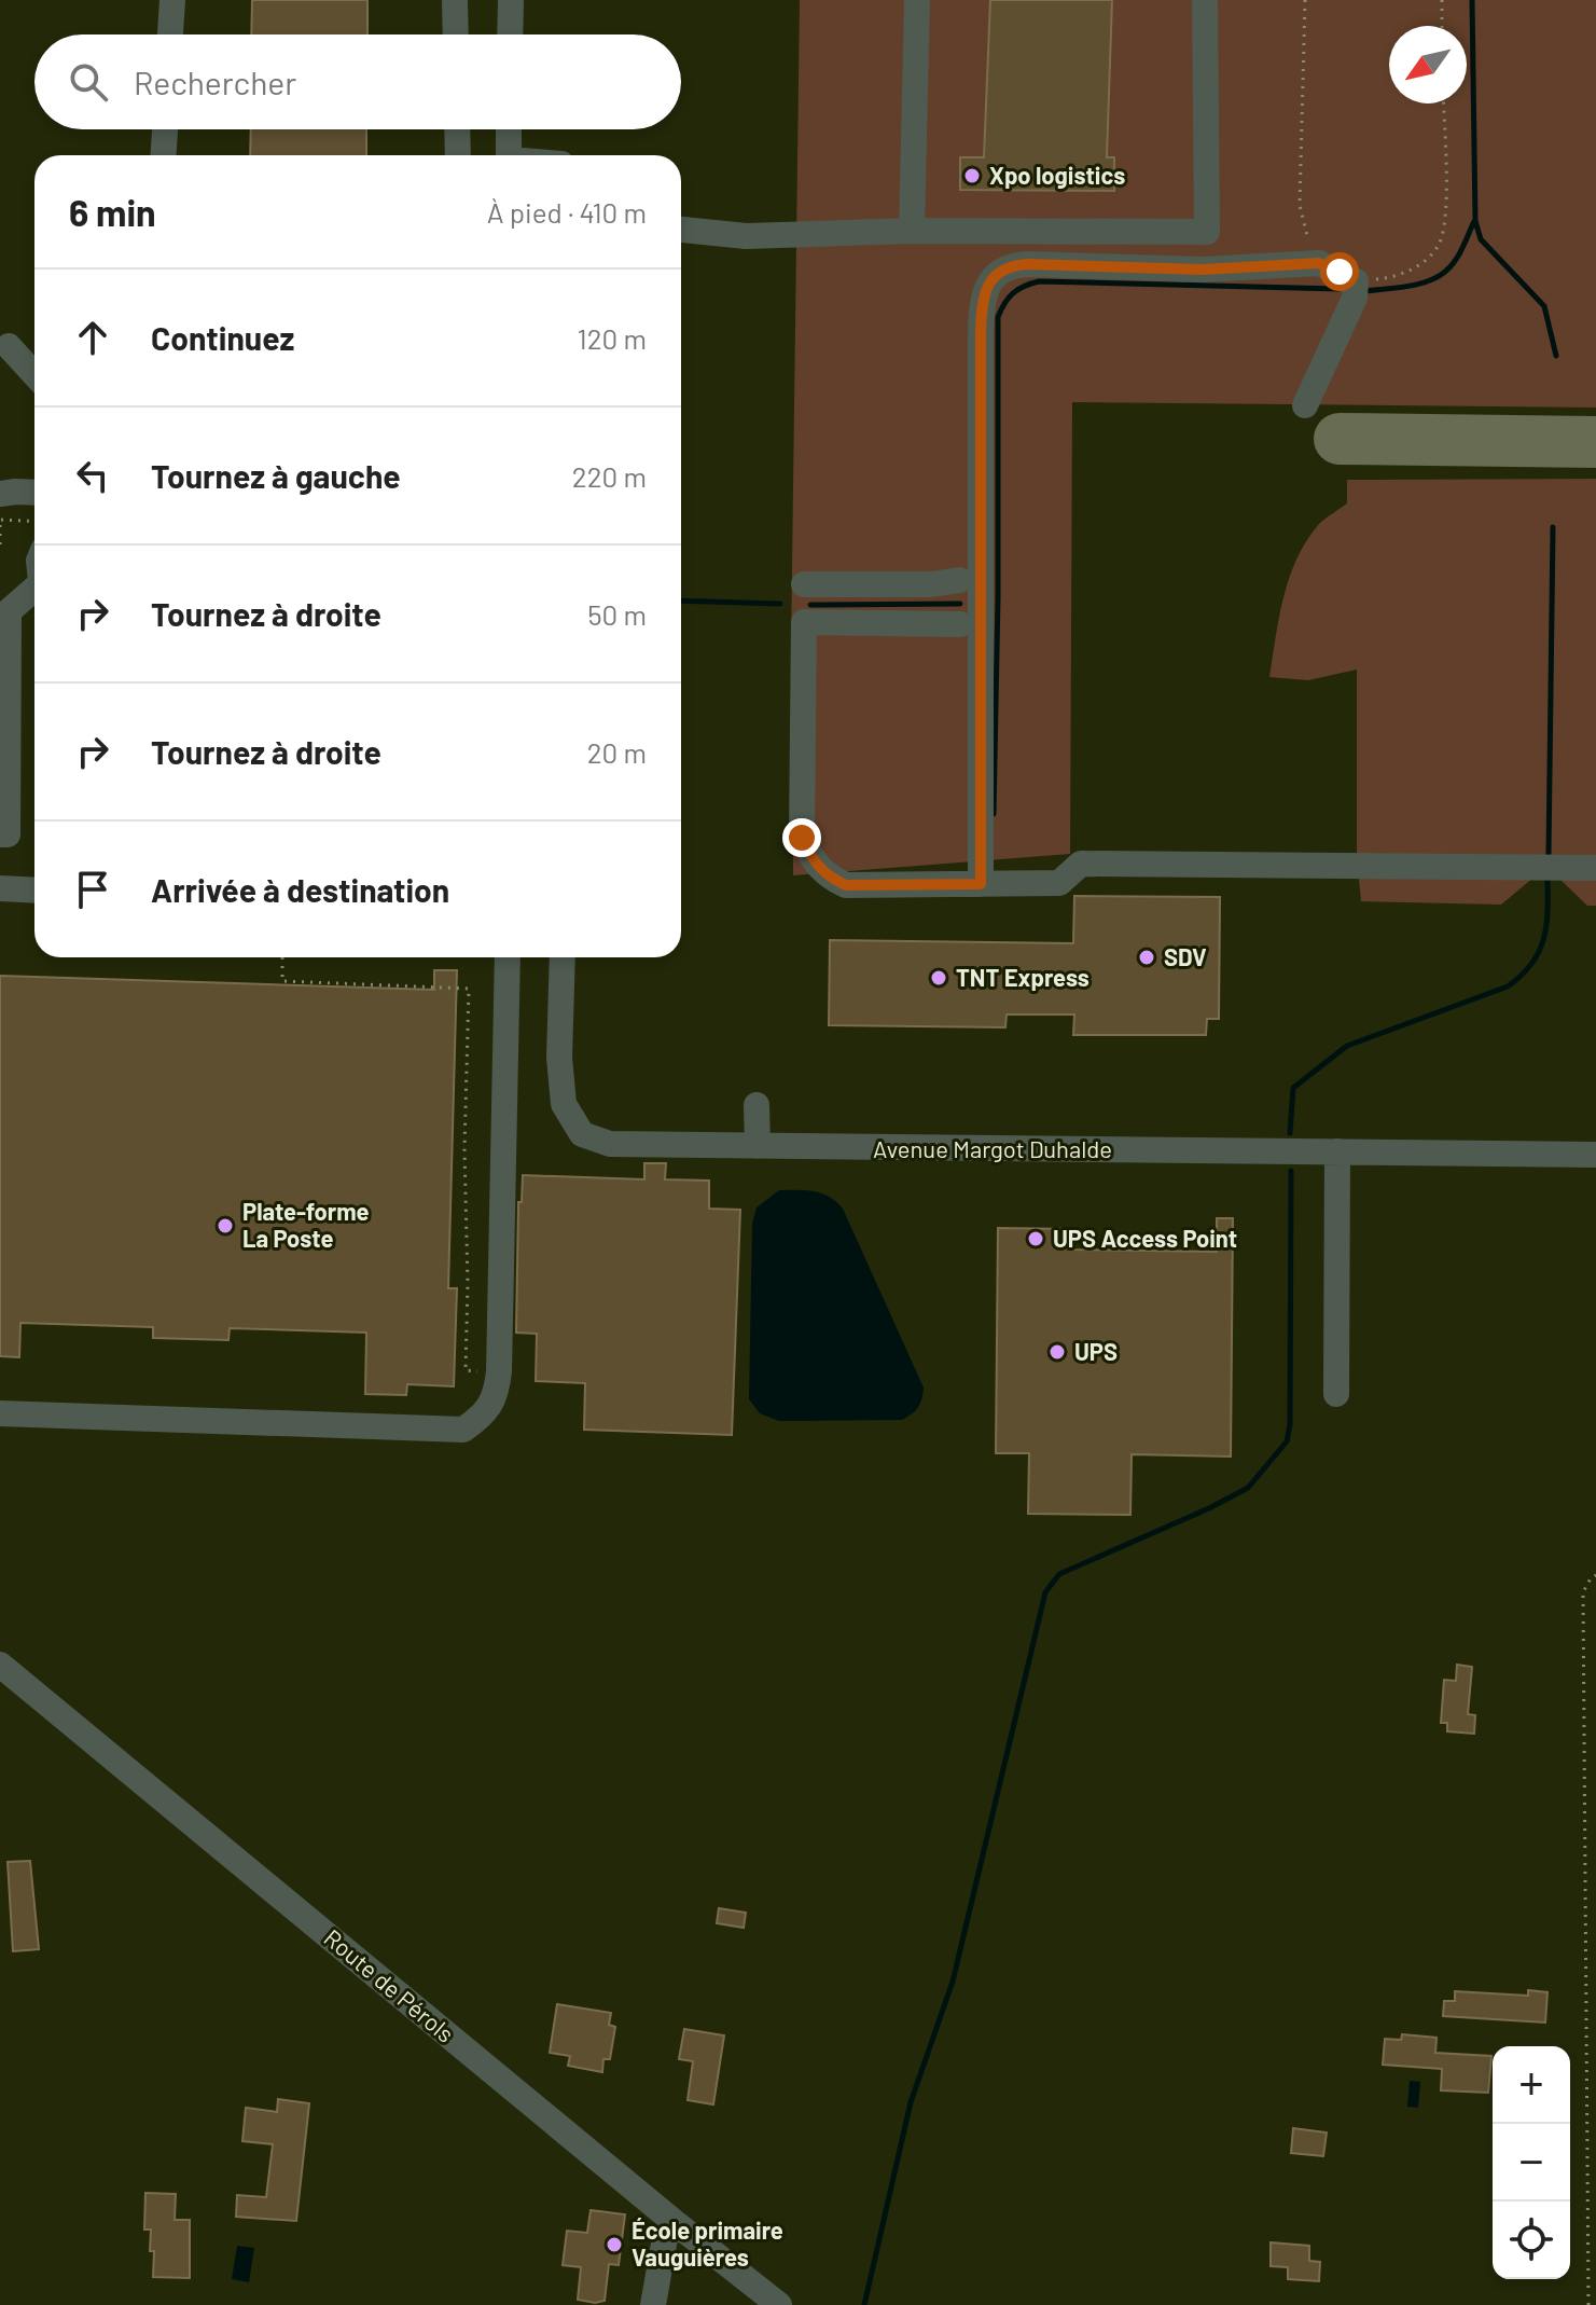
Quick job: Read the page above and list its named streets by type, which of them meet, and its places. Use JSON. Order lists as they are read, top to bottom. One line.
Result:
{"streets":{"street":["Avenue Margot Duhalde","Route de Pérols"]},"places":["Xpo logistics","SDV","TNT Express","Plate-forme La Poste","UPS Access Point","UPS","École primaire Vauguières"],"north":"bottom left","page":{"search":"Rechercher","heading":["6 min","À pied · 410 m"],"list":[["Continuez","120 m"],["Tournez à gauche","220 m"],["Tournez à droite","50 m"],["Tournez à droite","20 m"],"Arrivée à destination"],"map_buttons":["+","−"]}}
